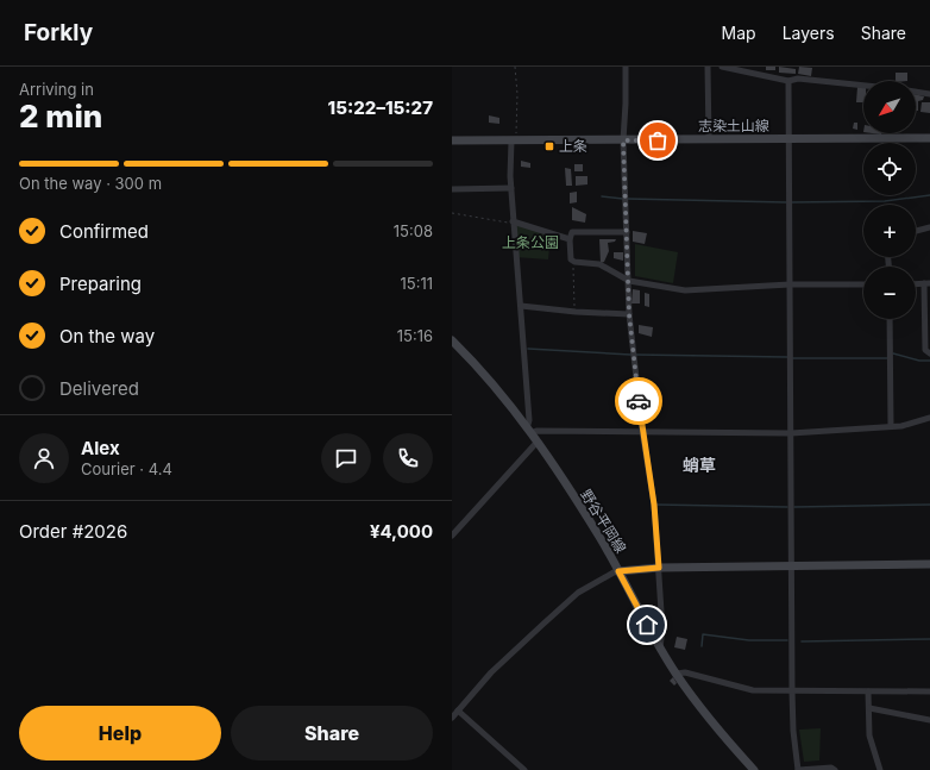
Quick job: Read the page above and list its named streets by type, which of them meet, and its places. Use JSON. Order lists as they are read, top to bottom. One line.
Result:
{"streets":{"main road":["志染土山線","野谷平岡線"]},"districts":["蛸草"],"parks":["上条公園"],"places":{"transit":["上条"]},"north":"bottom left","page":{"header":"Forkly","nav":["Map","Layers","Share"],"heading":["2 min","Arriving in","15:22–15:27"],"panel":["Alex","Courier · 4.4","Order #2026","¥4,000"],"map_buttons":["+","−"],"bar":"On the way · 300 m","list":[["Confirmed","15:08"],["Preparing","15:11"],["On the way","15:16"],"Delivered"],"buttons":["Help","Share"]}}
